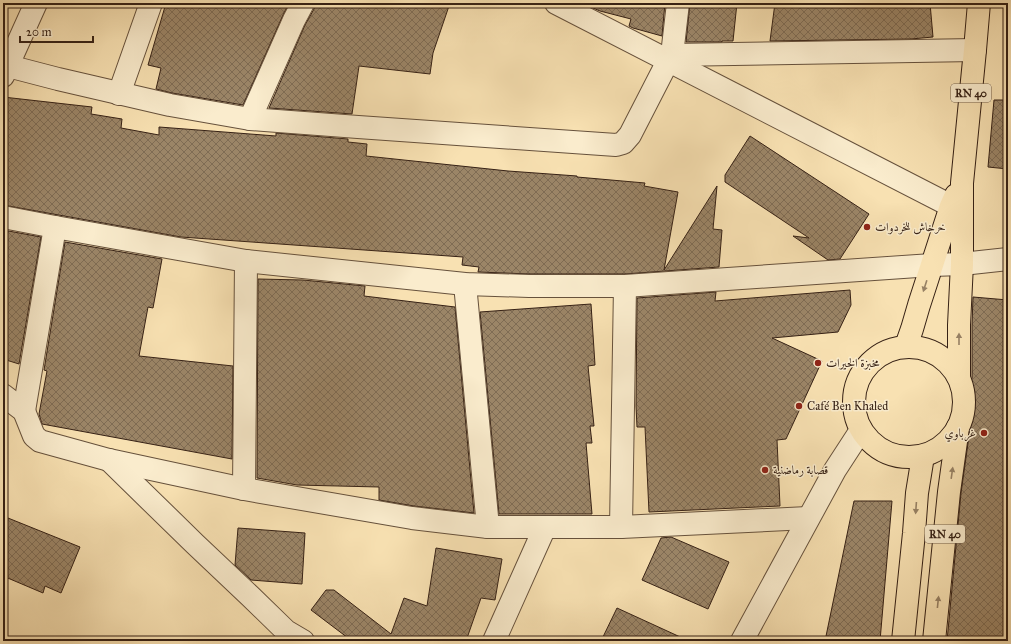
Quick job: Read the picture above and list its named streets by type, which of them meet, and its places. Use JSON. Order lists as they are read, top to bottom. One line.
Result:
{"streets":{"main road":["RN 40"]},"places":["خرخاش للخردوات","مخبزة الخيرات","Café Ben Khaled","غرباوي","قصابة رماضنية"],"scale_bar":"20 m"}
